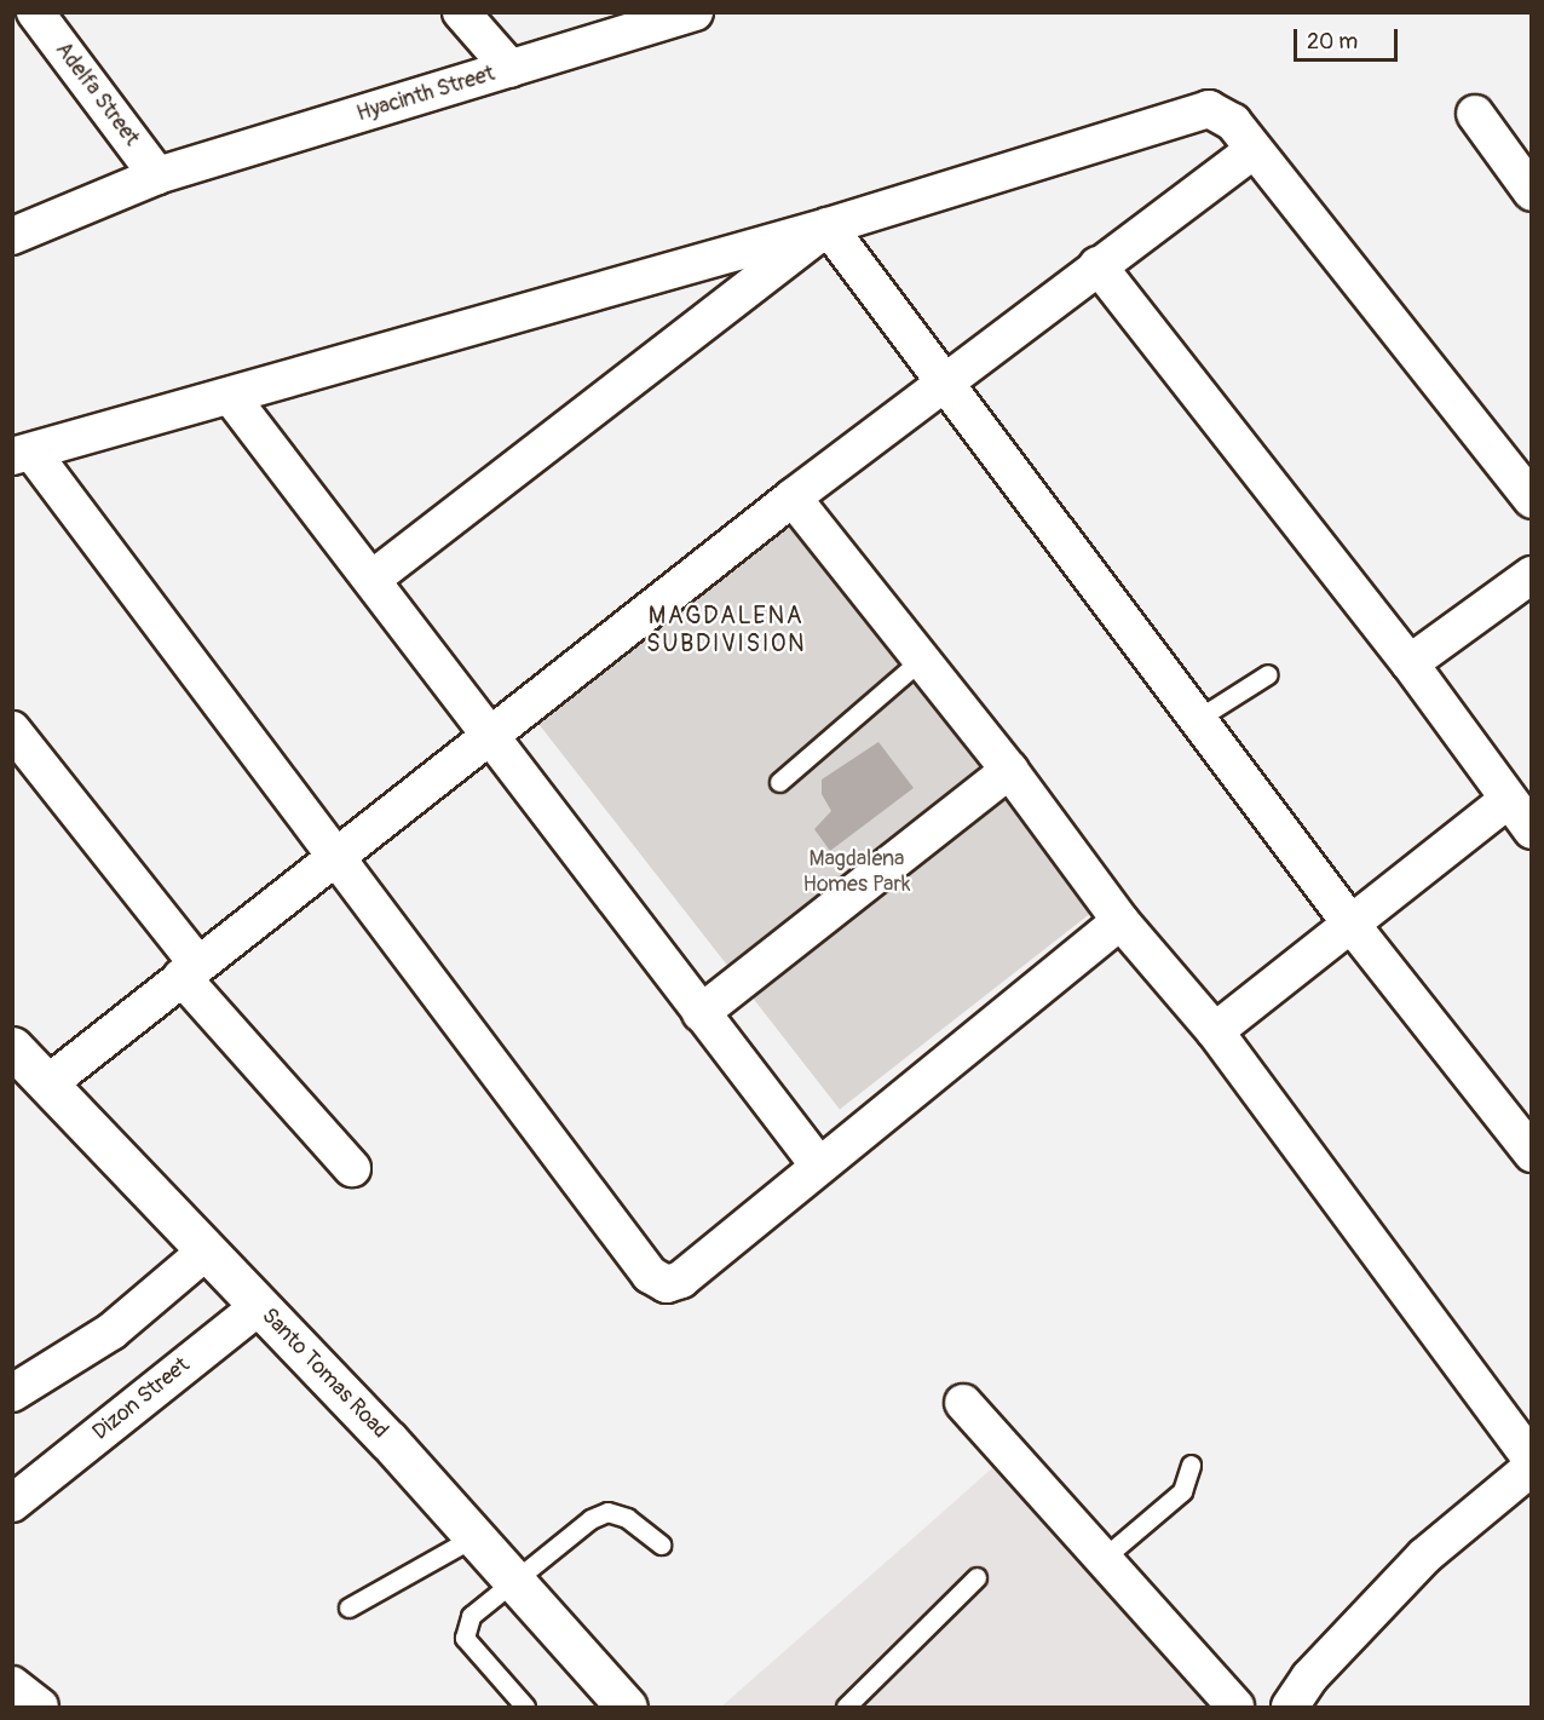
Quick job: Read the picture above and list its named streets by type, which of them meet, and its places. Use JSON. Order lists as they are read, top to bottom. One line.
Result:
{"streets":{"street":["Adelfa Street","Hyacinth Street","Santo Tomas Road","Dizon Street"]},"crossings":[["Adelfa Street","Hyacinth Street"],["Santo Tomas Road","Dizon Street"]],"districts":["MAGDALENA SUBDIVISION"],"parks":["Magdalena Homes Park"],"scale_bar":"20 m"}
